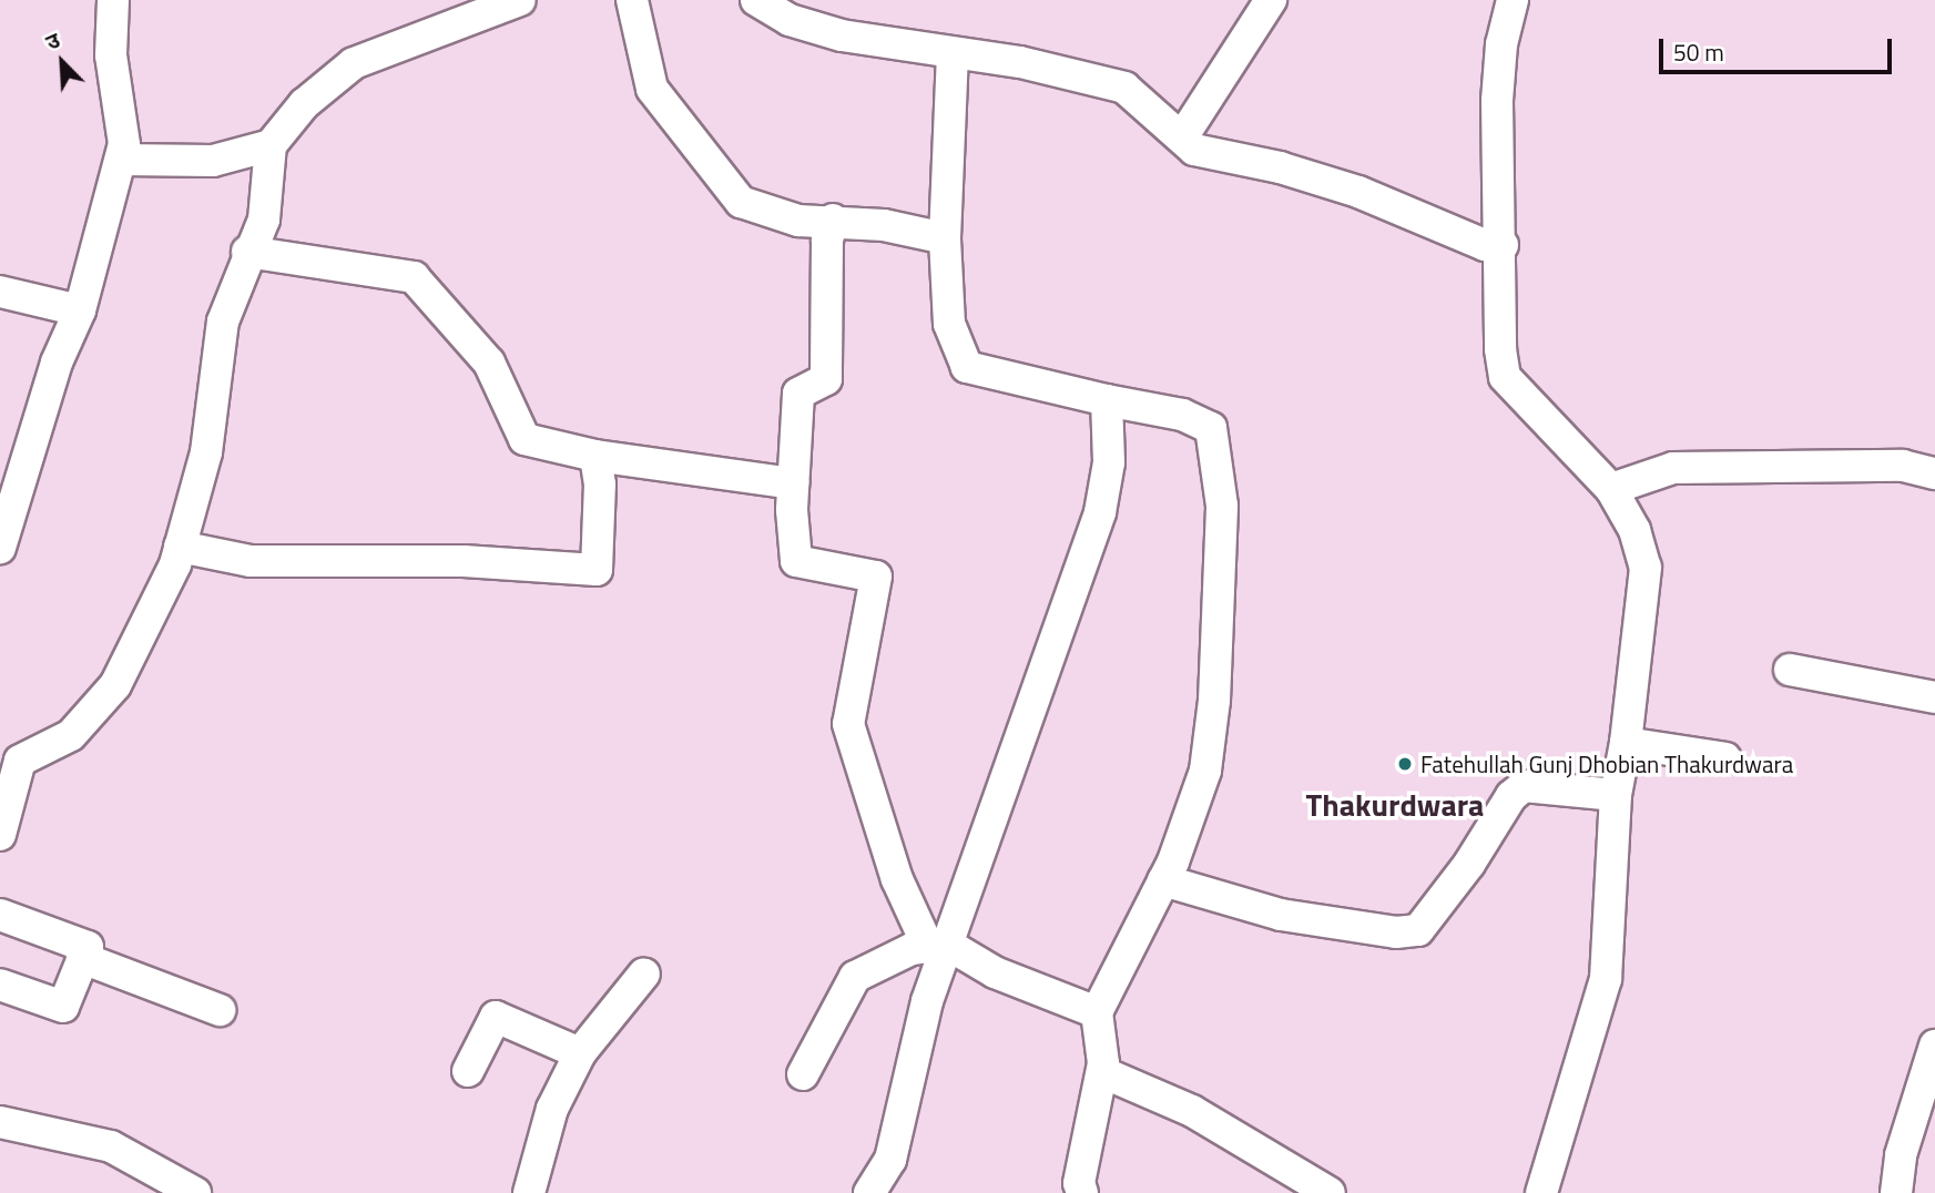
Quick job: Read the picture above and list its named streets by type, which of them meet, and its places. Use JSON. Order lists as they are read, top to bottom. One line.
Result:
{"districts":["Thakurdwara"],"places":["Fatehullah Gunj Dhobian Thakurdwara"],"scale_bar":"50 m","north":"top left"}
